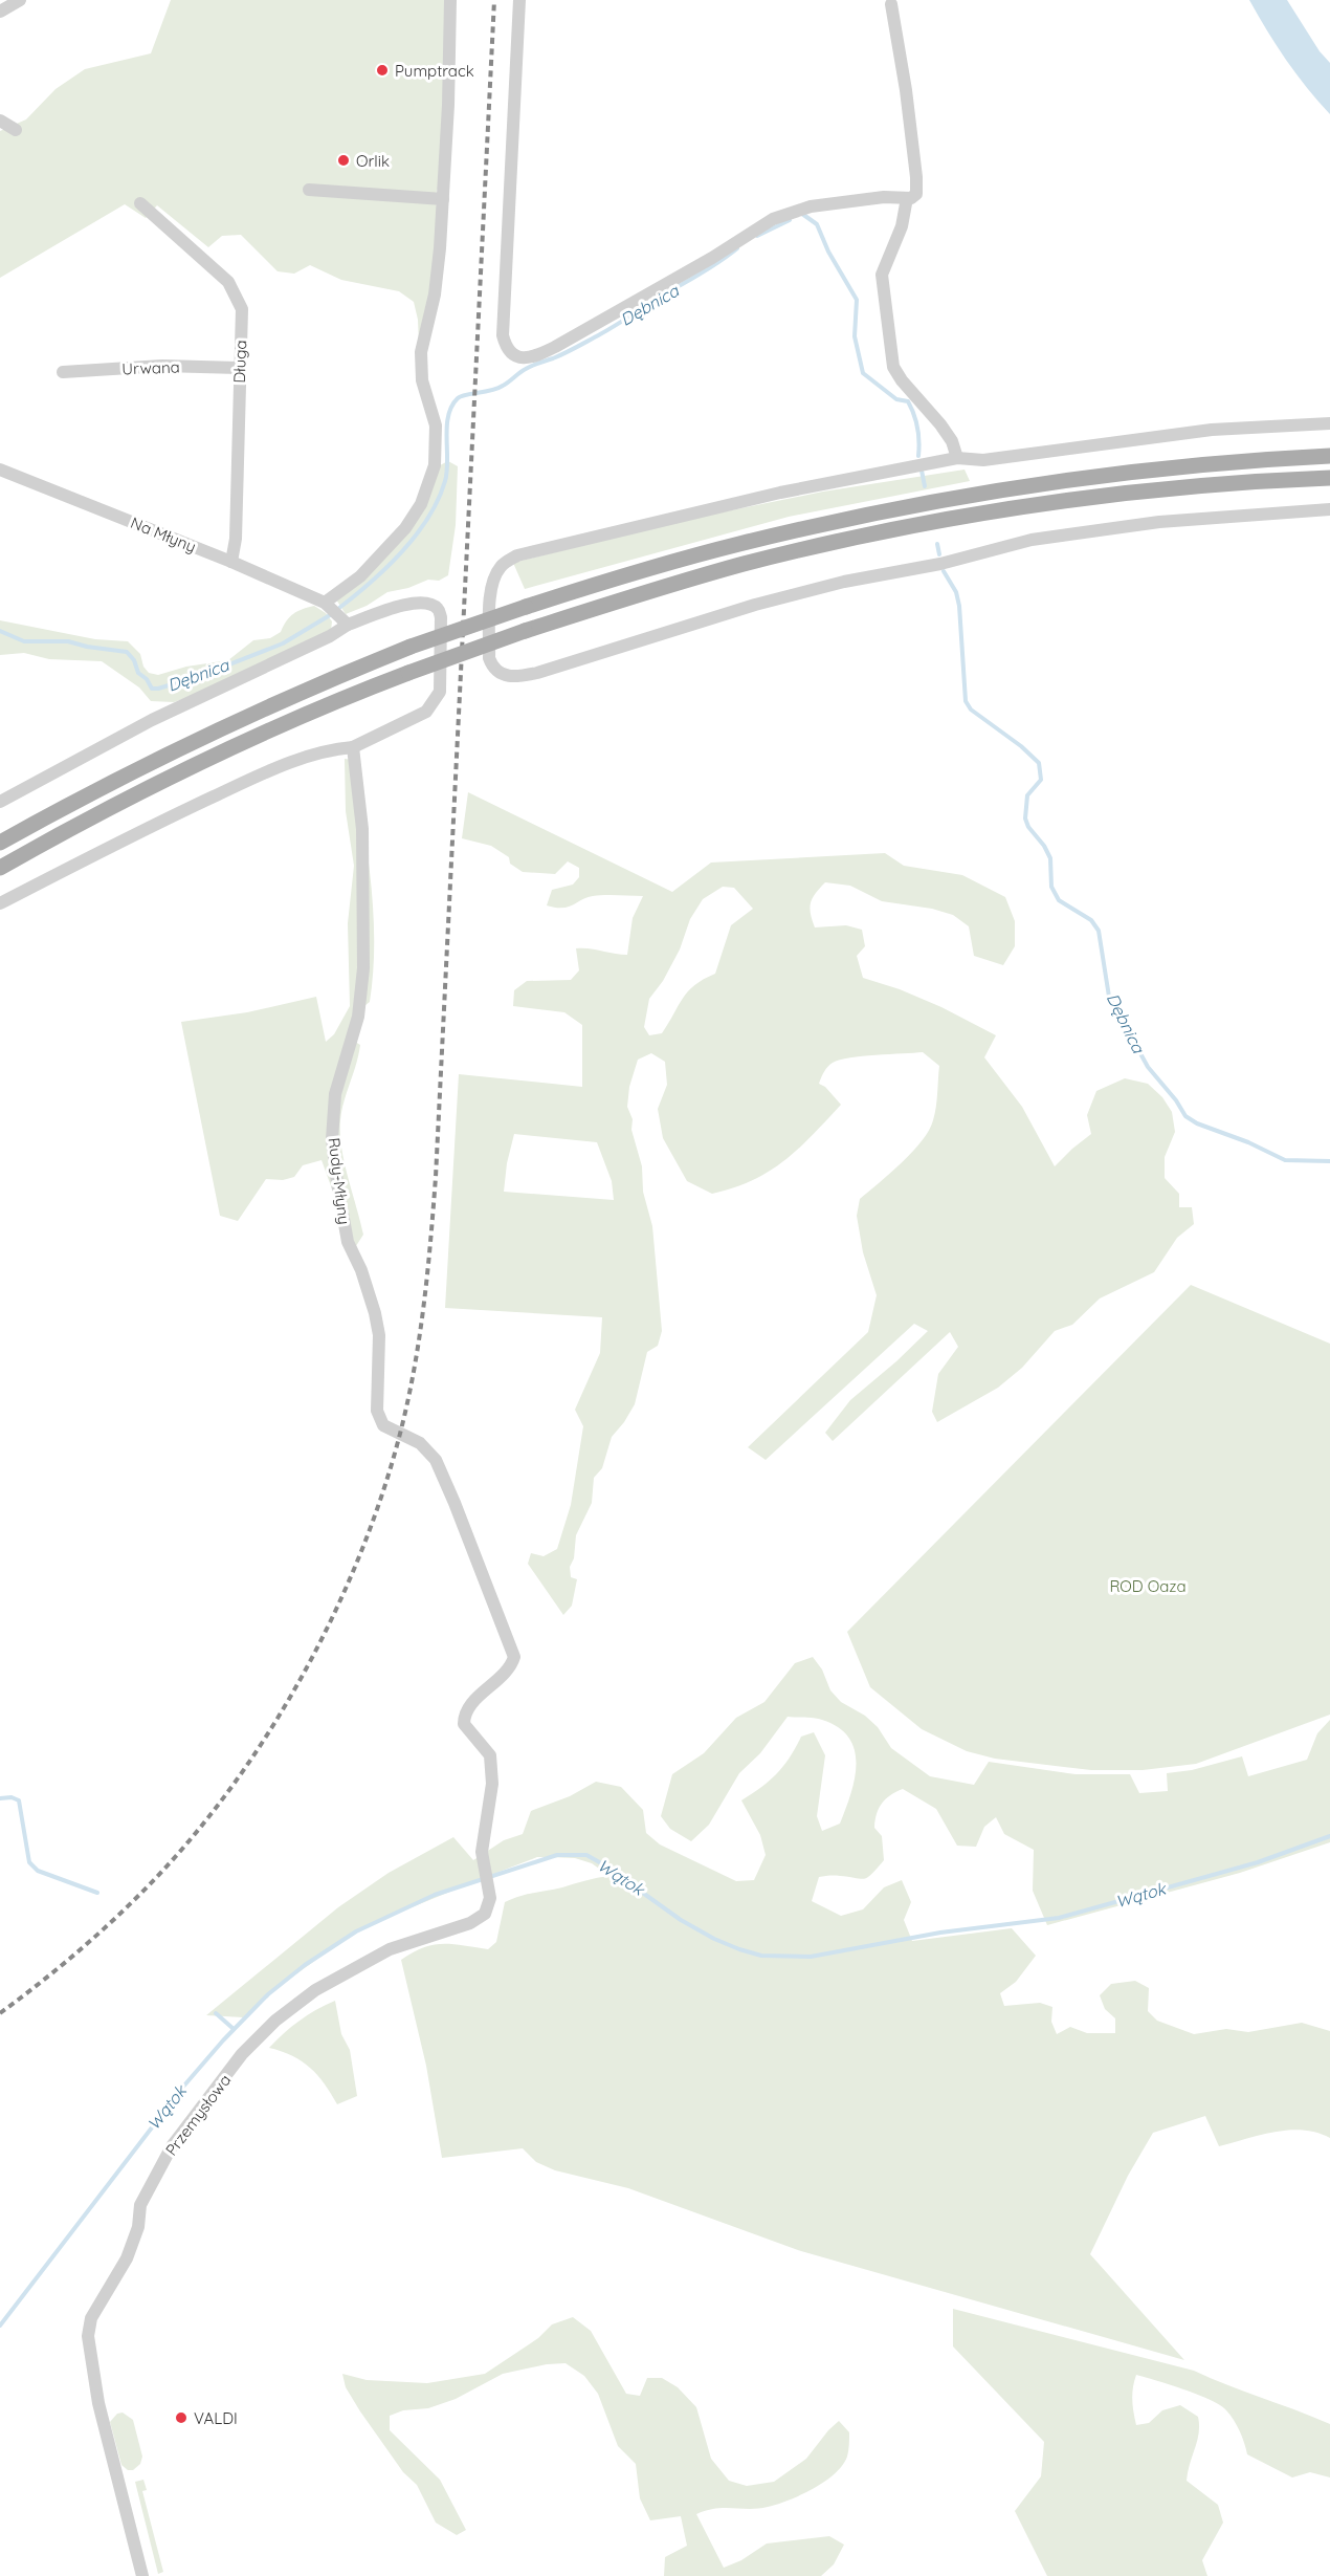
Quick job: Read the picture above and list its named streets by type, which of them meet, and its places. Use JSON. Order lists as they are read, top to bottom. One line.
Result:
{"streets":{"street":["Długa","Urwana","Na Młyny","Rudy-Młyny","Przemysłowa"]},"crossings":[["Długa","Urwana"],["Długa","Na Młyny"],["Rudy-Młyny","Przemysłowa"]],"water":["Dębnica","Wątok"],"parks":["ROD Oaza"],"places":["Pumptrack","Orlik","VALDI"]}
